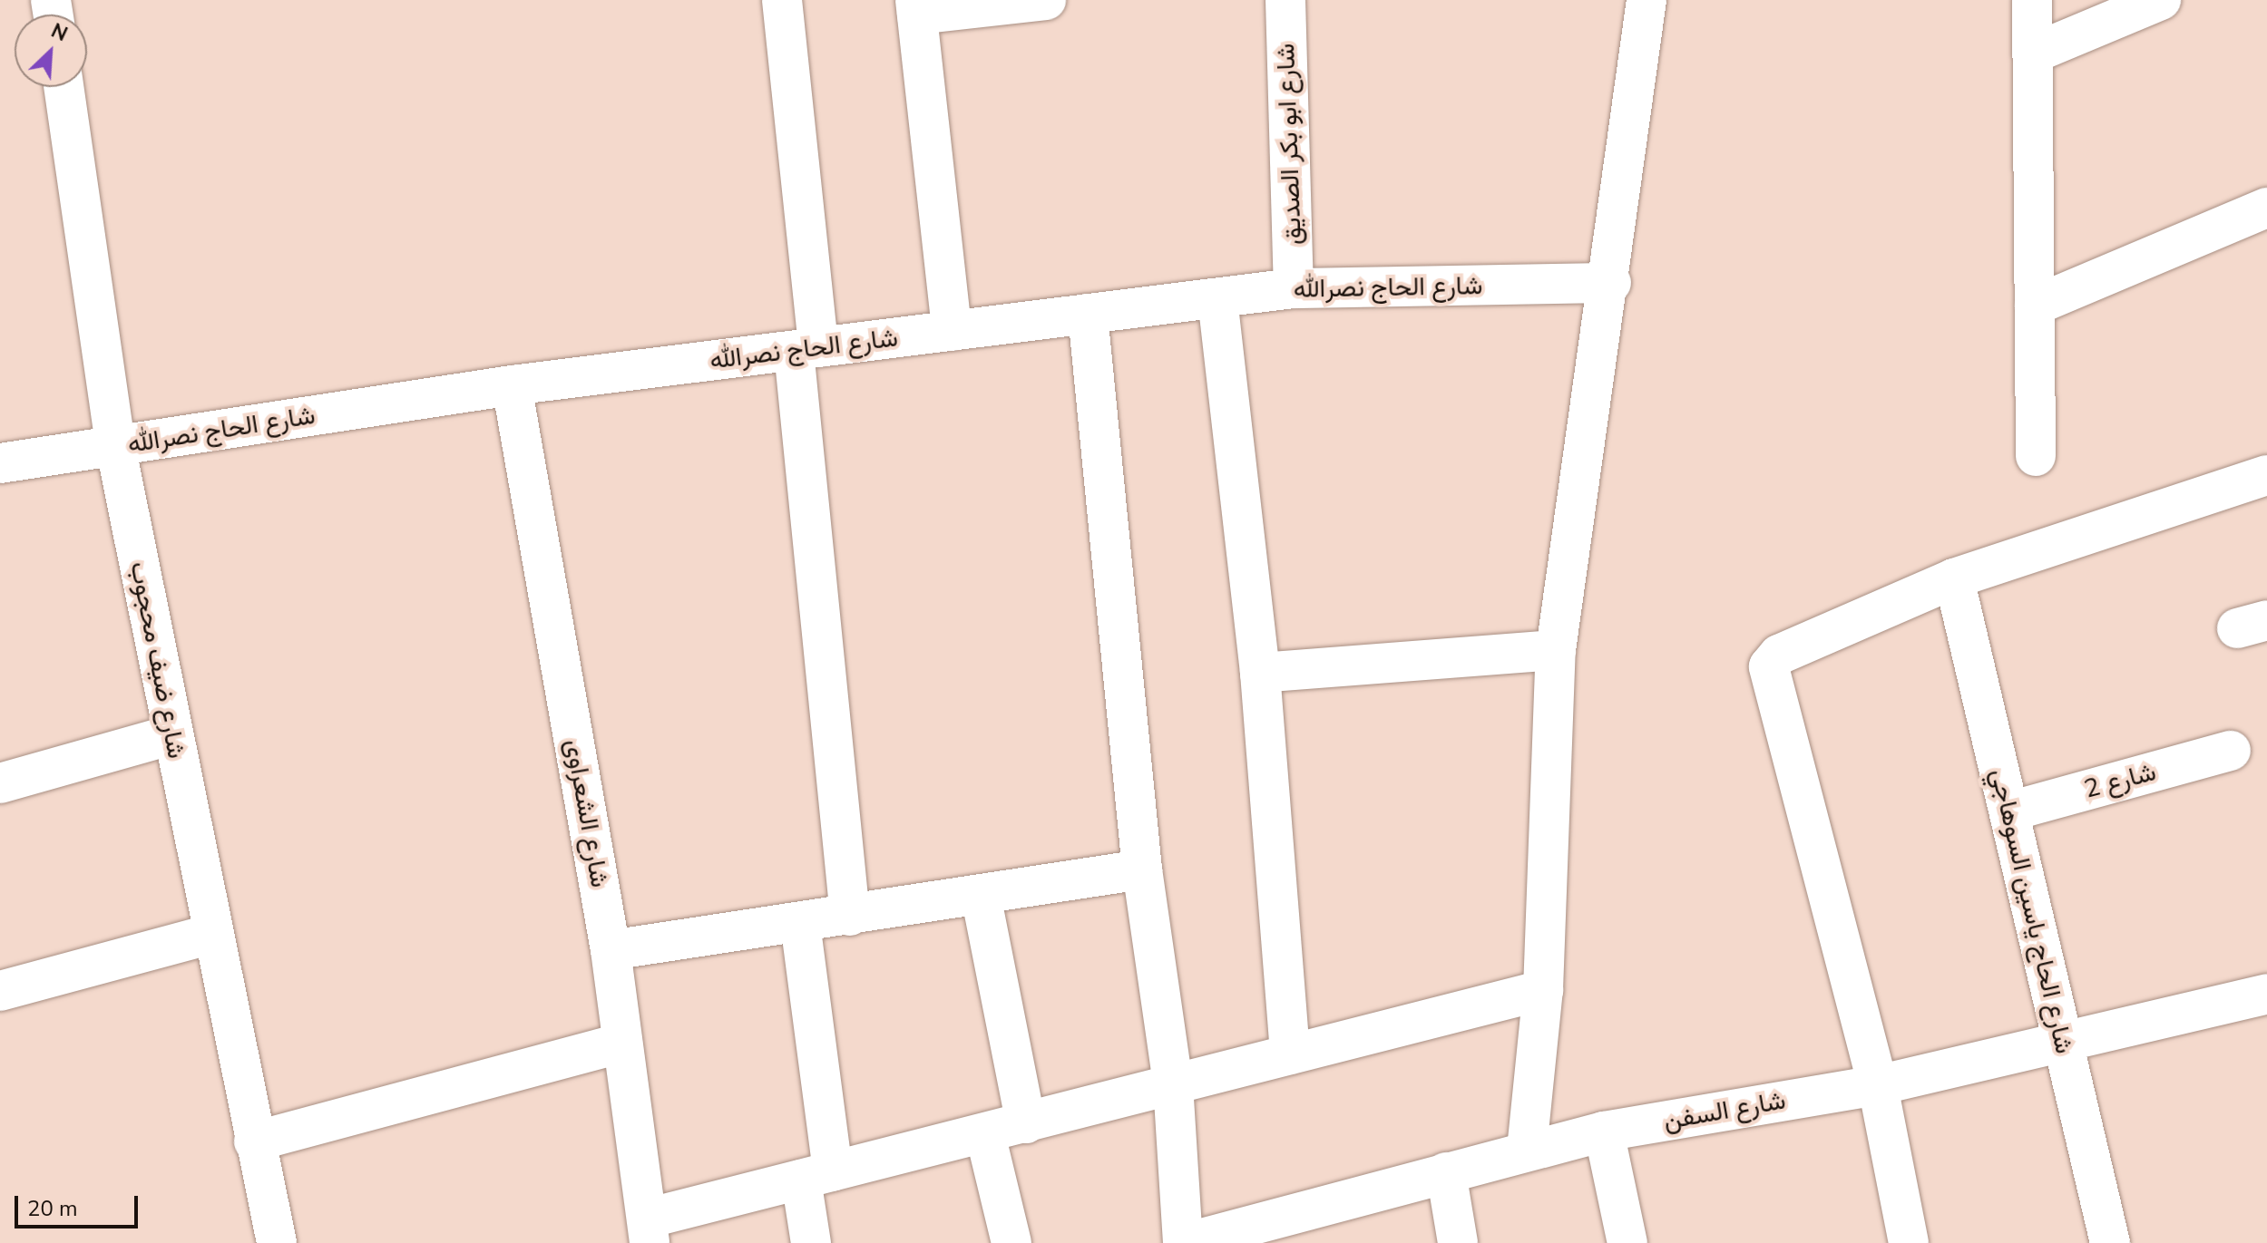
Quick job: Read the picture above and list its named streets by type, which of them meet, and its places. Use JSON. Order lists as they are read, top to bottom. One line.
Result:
{"streets":{"street":["شارع ابو بكر الصديق","شارع الحاج نصرالله","شارع ضيف محجوب","شارع 2","شارع الشعراوى","شارع الحاج ياسين السوهاجي","شارع السفن"]},"crossings":[["شارع ابو بكر الصديق","شارع الحاج نصرالله"],["شارع الحاج نصرالله","شارع ضيف محجوب"],["شارع الحاج نصرالله","شارع الشعراوى"],["شارع 2","شارع الحاج ياسين السوهاجي"],["شارع الحاج ياسين السوهاجي","شارع السفن"]],"scale_bar":"20 m","north":"top right"}
